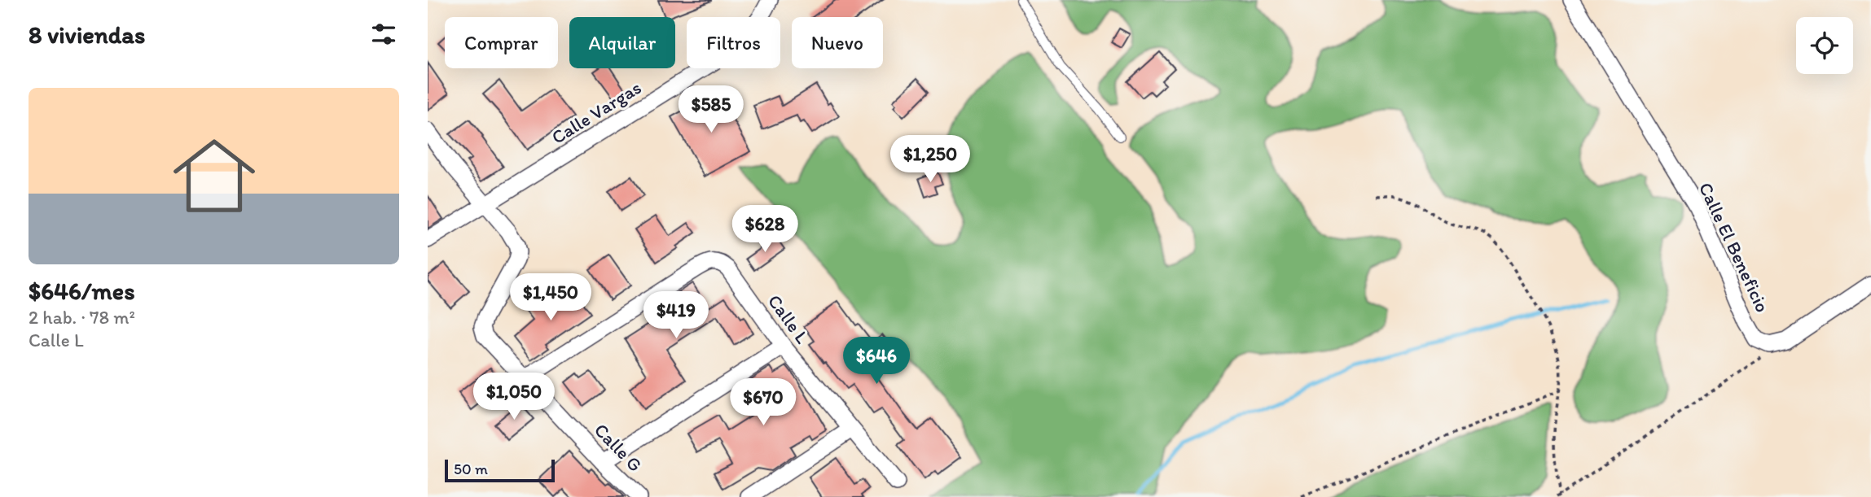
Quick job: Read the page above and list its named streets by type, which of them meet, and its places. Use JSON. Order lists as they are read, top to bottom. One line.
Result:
{"streets":{"street":["Calle Vargas","Calle El Beneficio","Calle L","Calle G"]},"crossings":[["Calle Vargas","Calle G"],["Calle L","Calle G"]],"scale_bar":"50 m","page":{"heading":"8 viviendas","chip":["Comprar","Alquilar","Filtros","Nuevo"],"list":[{"name":"$646/mes","note":"2 hab. · 78 m² · Calle L"}],"price":["$585","$1,250","$628","$1,450","$419","$646","$1,050","$670"],"scale":"50 m"}}
